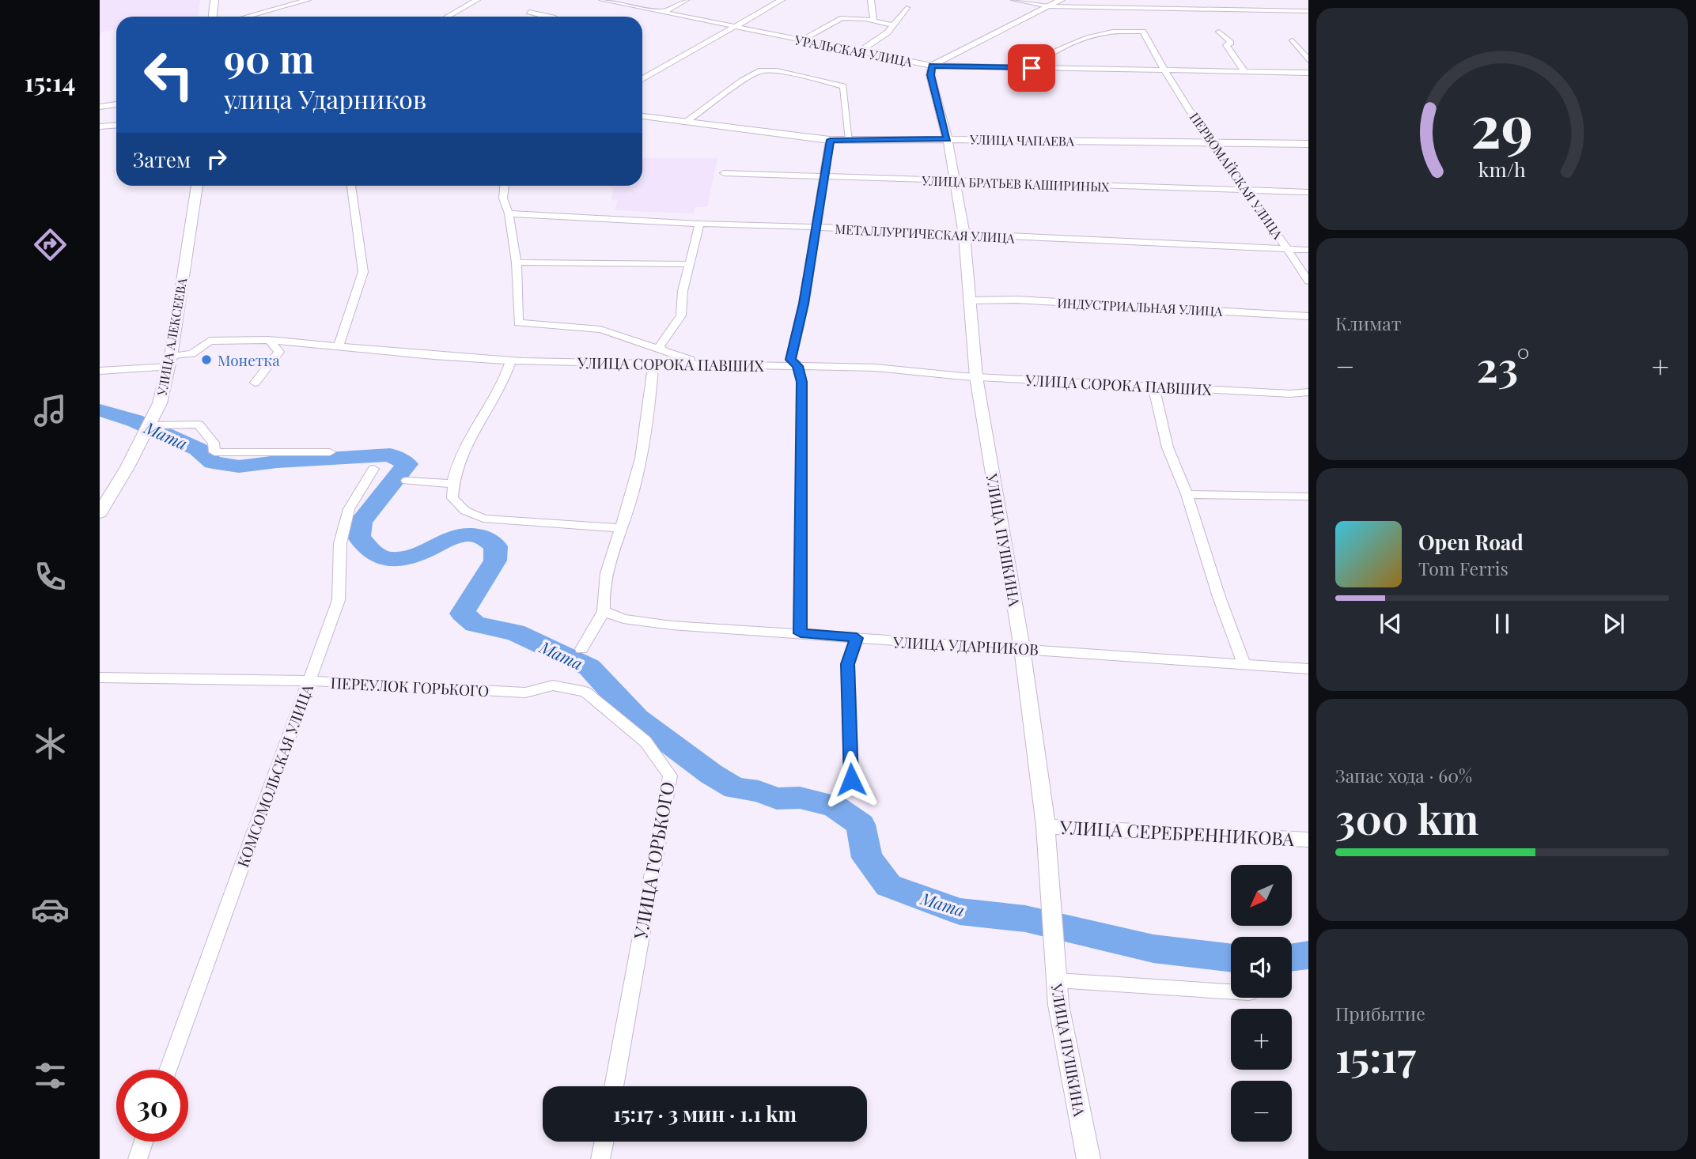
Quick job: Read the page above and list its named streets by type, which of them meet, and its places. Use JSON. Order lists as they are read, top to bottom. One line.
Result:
{"streets":{"main road":["УЛИЦА АЛЕКСЕЕВА"],"street":["УРАЛЬСКАЯ УЛИЦА","УЛИЦА ЧАПАЕВА","ПЕРВОМАЙСКАЯ УЛИЦА","УЛИЦА БРАТЬЕВ КАШИРИНЫХ","МЕТАЛЛУРГИЧЕСКАЯ УЛИЦА","ИНДУСТРИАЛЬНАЯ УЛИЦА","УЛИЦА СОРОКА ПАВШИХ","УЛИЦА ПУШКИНА","УЛИЦА УДАРНИКОВ","ПЕРЕУЛОК ГОРЬКОГО","КОМСОМОЛЬСКАЯ УЛИЦА","УЛИЦА СЕРЕБРЕННИКОВА","УЛИЦА ГОРЬКОГО"]},"crossings":[["УРАЛЬСКАЯ УЛИЦА","ПЕРВОМАЙСКАЯ УЛИЦА"],["УРАЛЬСКАЯ УЛИЦА","УЛИЦА ПУШКИНА"],["УЛИЦА ЧАПАЕВА","ПЕРВОМАЙСКАЯ УЛИЦА"],["УЛИЦА ЧАПАЕВА","УЛИЦА ПУШКИНА"],["ПЕРВОМАЙСКАЯ УЛИЦА","УЛИЦА БРАТЬЕВ КАШИРИНЫХ"],["ПЕРВОМАЙСКАЯ УЛИЦА","МЕТАЛЛУРГИЧЕСКАЯ УЛИЦА"],["УЛИЦА БРАТЬЕВ КАШИРИНЫХ","УЛИЦА ПУШКИНА"],["МЕТАЛЛУРГИЧЕСКАЯ УЛИЦА","УЛИЦА ПУШКИНА"],["ИНДУСТРИАЛЬНАЯ УЛИЦА","УЛИЦА ПУШКИНА"],["УЛИЦА АЛЕКСЕЕВА","УЛИЦА СОРОКА ПАВШИХ"],["УЛИЦА СОРОКА ПАВШИХ","УЛИЦА ПУШКИНА"],["УЛИЦА ПУШКИНА","УЛИЦА УДАРНИКОВ"],["УЛИЦА ПУШКИНА","УЛИЦА СЕРЕБРЕННИКОВА"],["ПЕРЕУЛОК ГОРЬКОГО","КОМСОМОЛЬСКАЯ УЛИЦА"],["ПЕРЕУЛОК ГОРЬКОГО","УЛИЦА ГОРЬКОГО"]],"water":["Мата"],"places":["Монетка"],"north":"bottom left","page":{"tabs":"15:14","turn":["90 m","улица Ударников"],"then":"Затем","tile":["Климат",["Запас хода · 60%","300 km"],["Прибытие","15:17"]],"heat":["−","23°","+"],"song":["Open Road","Tom Ferris"],"map_buttons":["+","−"],"limit":"30","trip":"15:17 · 3 мин · 1.1 km","gauge":["29","km/h"]}}
